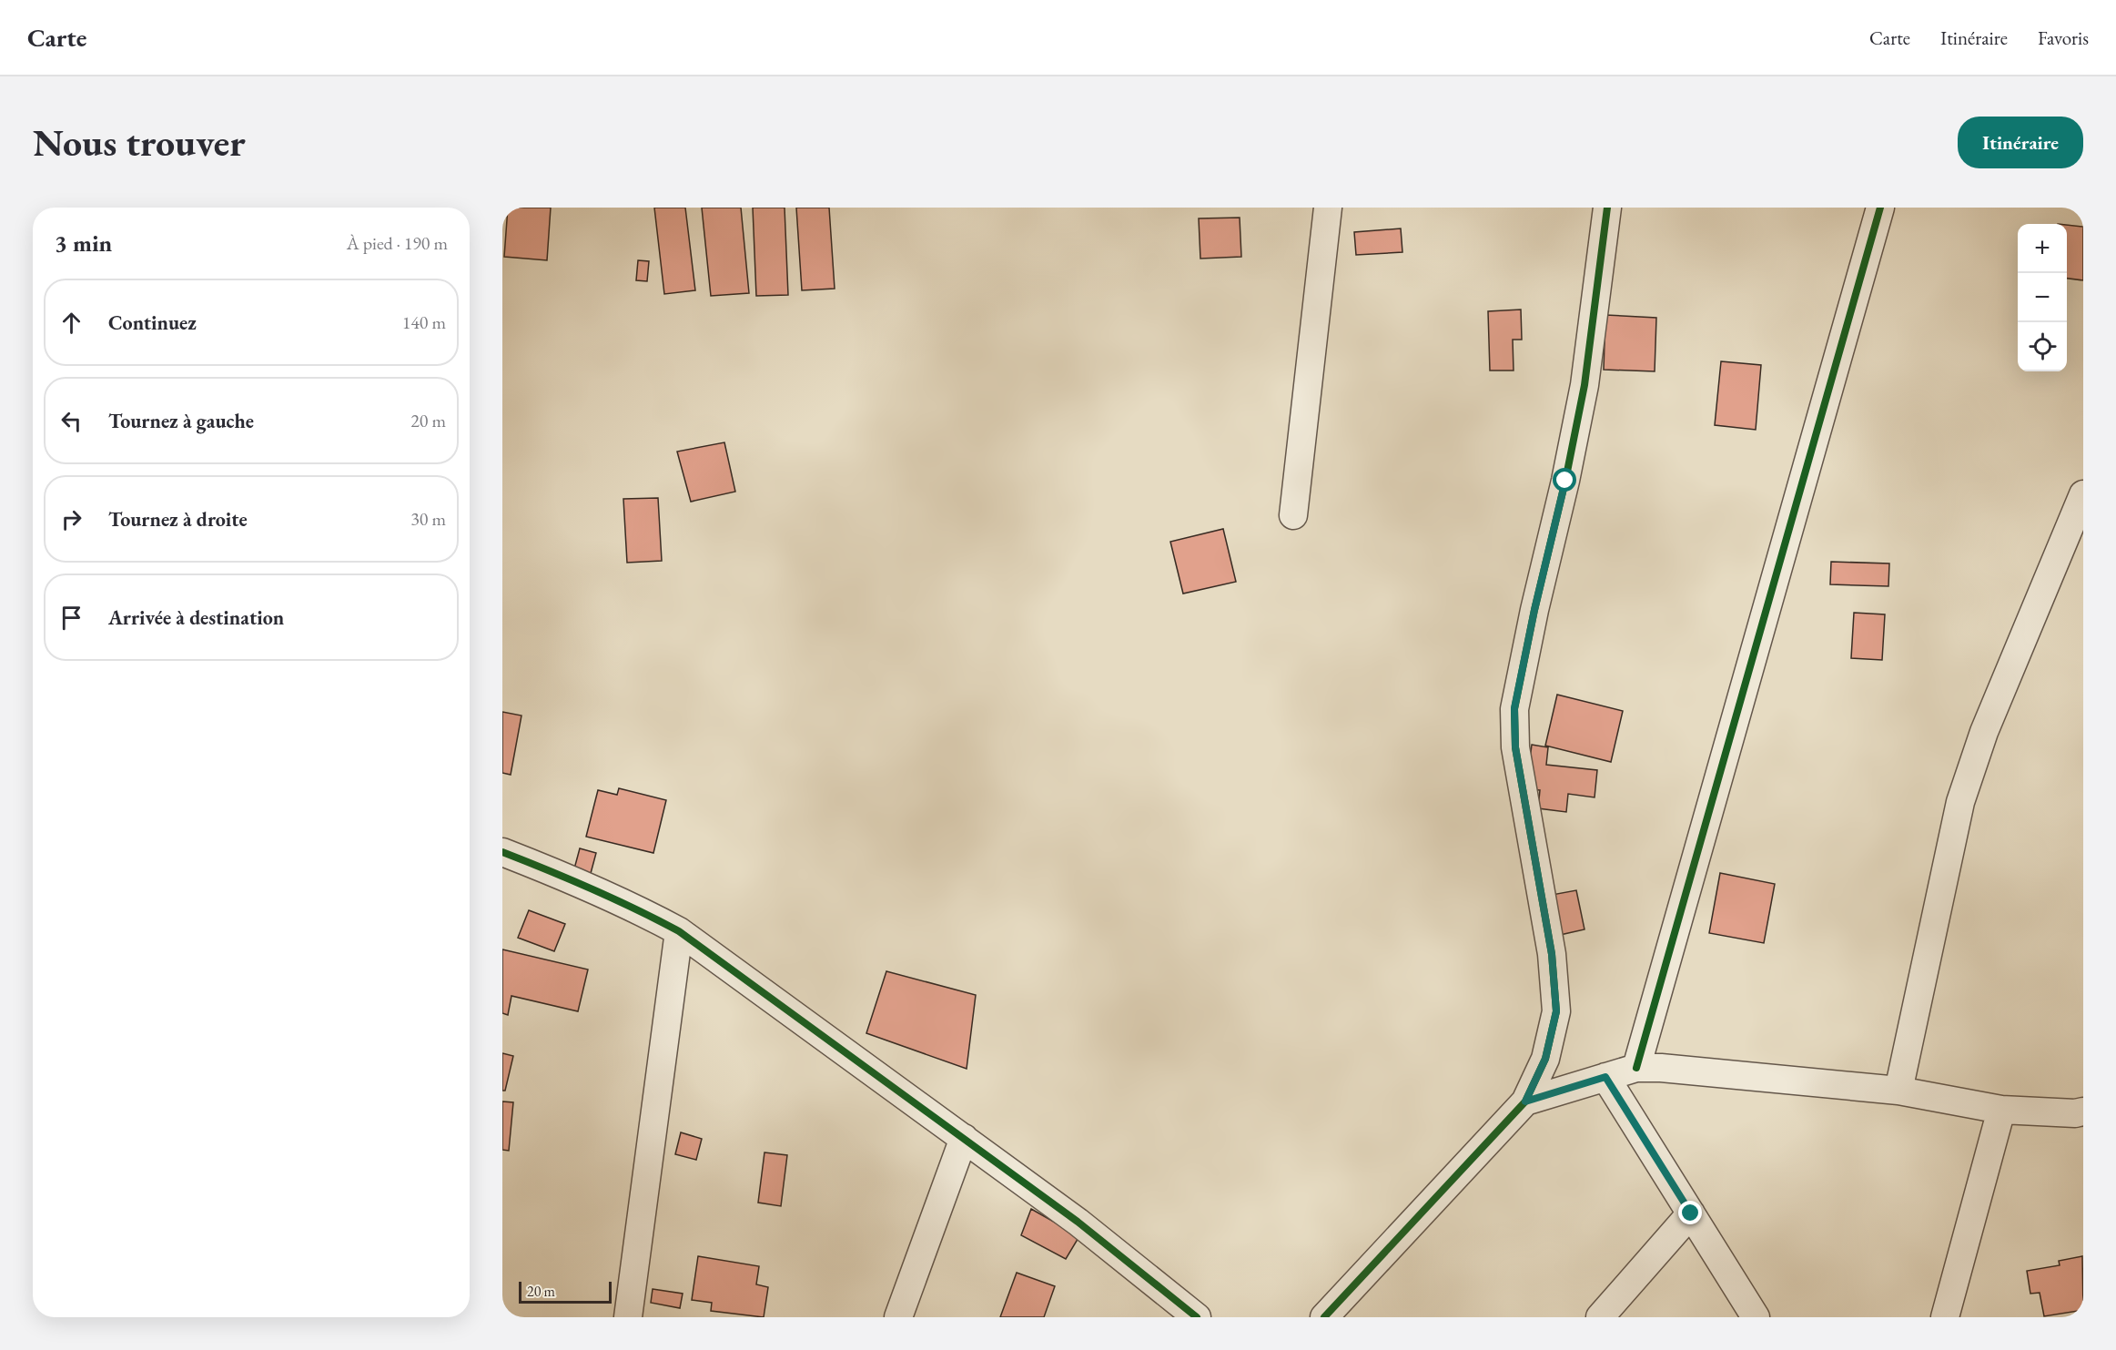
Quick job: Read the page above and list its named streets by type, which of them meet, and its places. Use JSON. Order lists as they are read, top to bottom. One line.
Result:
{"scale_bar":"20 m","page":{"header":"Carte","nav":["Carte","Itinéraire","Favoris"],"buttons":"Itinéraire","title":"Nous trouver","heading":["3 min","À pied · 190 m"],"map_buttons":["+","−"],"list":[["Continuez","140 m"],["Tournez à gauche","20 m"],["Tournez à droite","30 m"],"Arrivée à destination"],"scale":"20 m"}}
